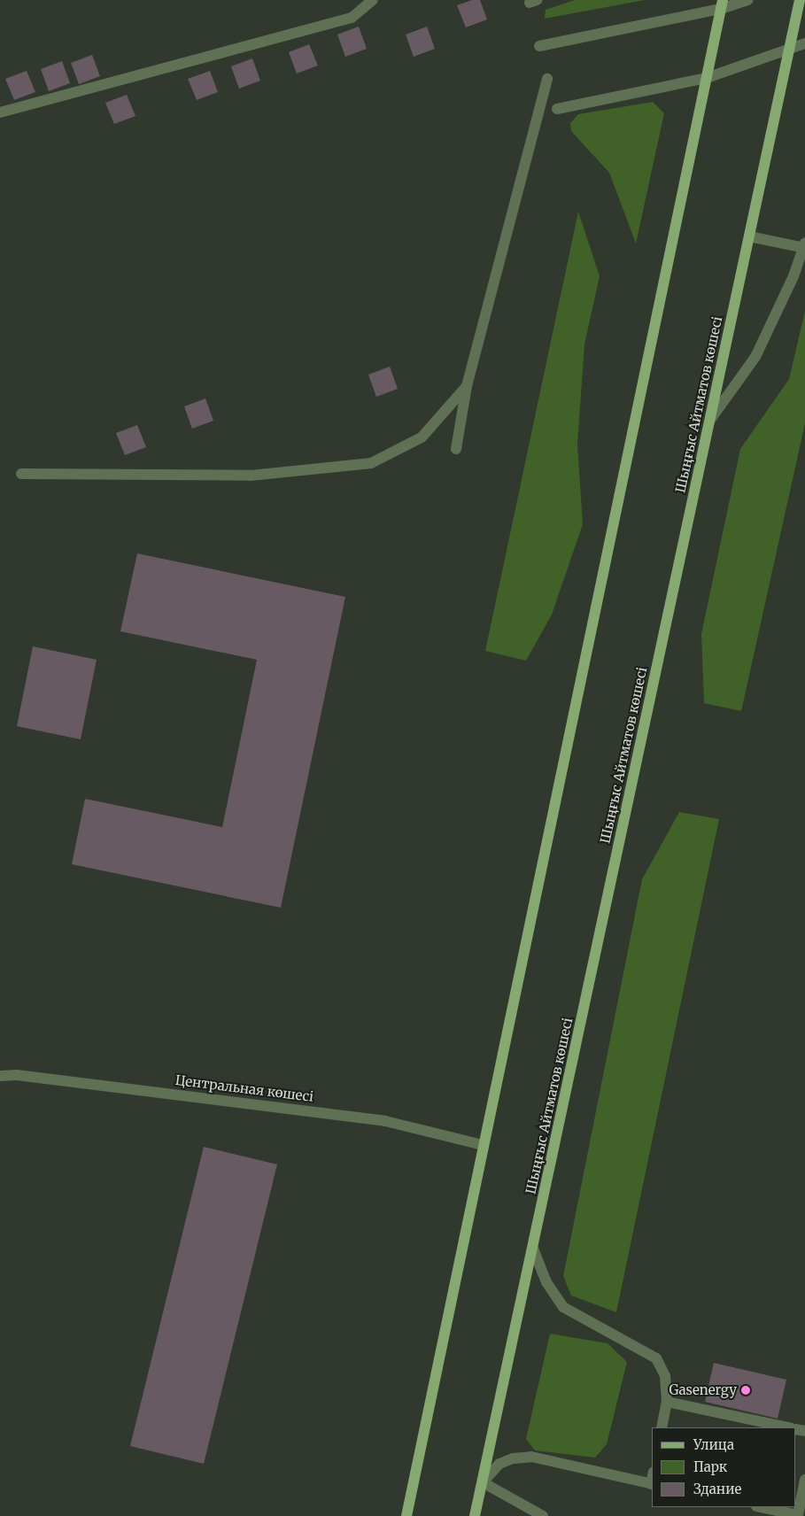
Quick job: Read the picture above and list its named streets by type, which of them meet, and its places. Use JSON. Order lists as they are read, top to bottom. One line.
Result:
{"streets":{"main road":["Шыңғыс Айтматов көшесі"],"street":["Центральная көшесі"]},"places":["Gasenergy"],"legend":["Улица","Парк","Здание"]}
